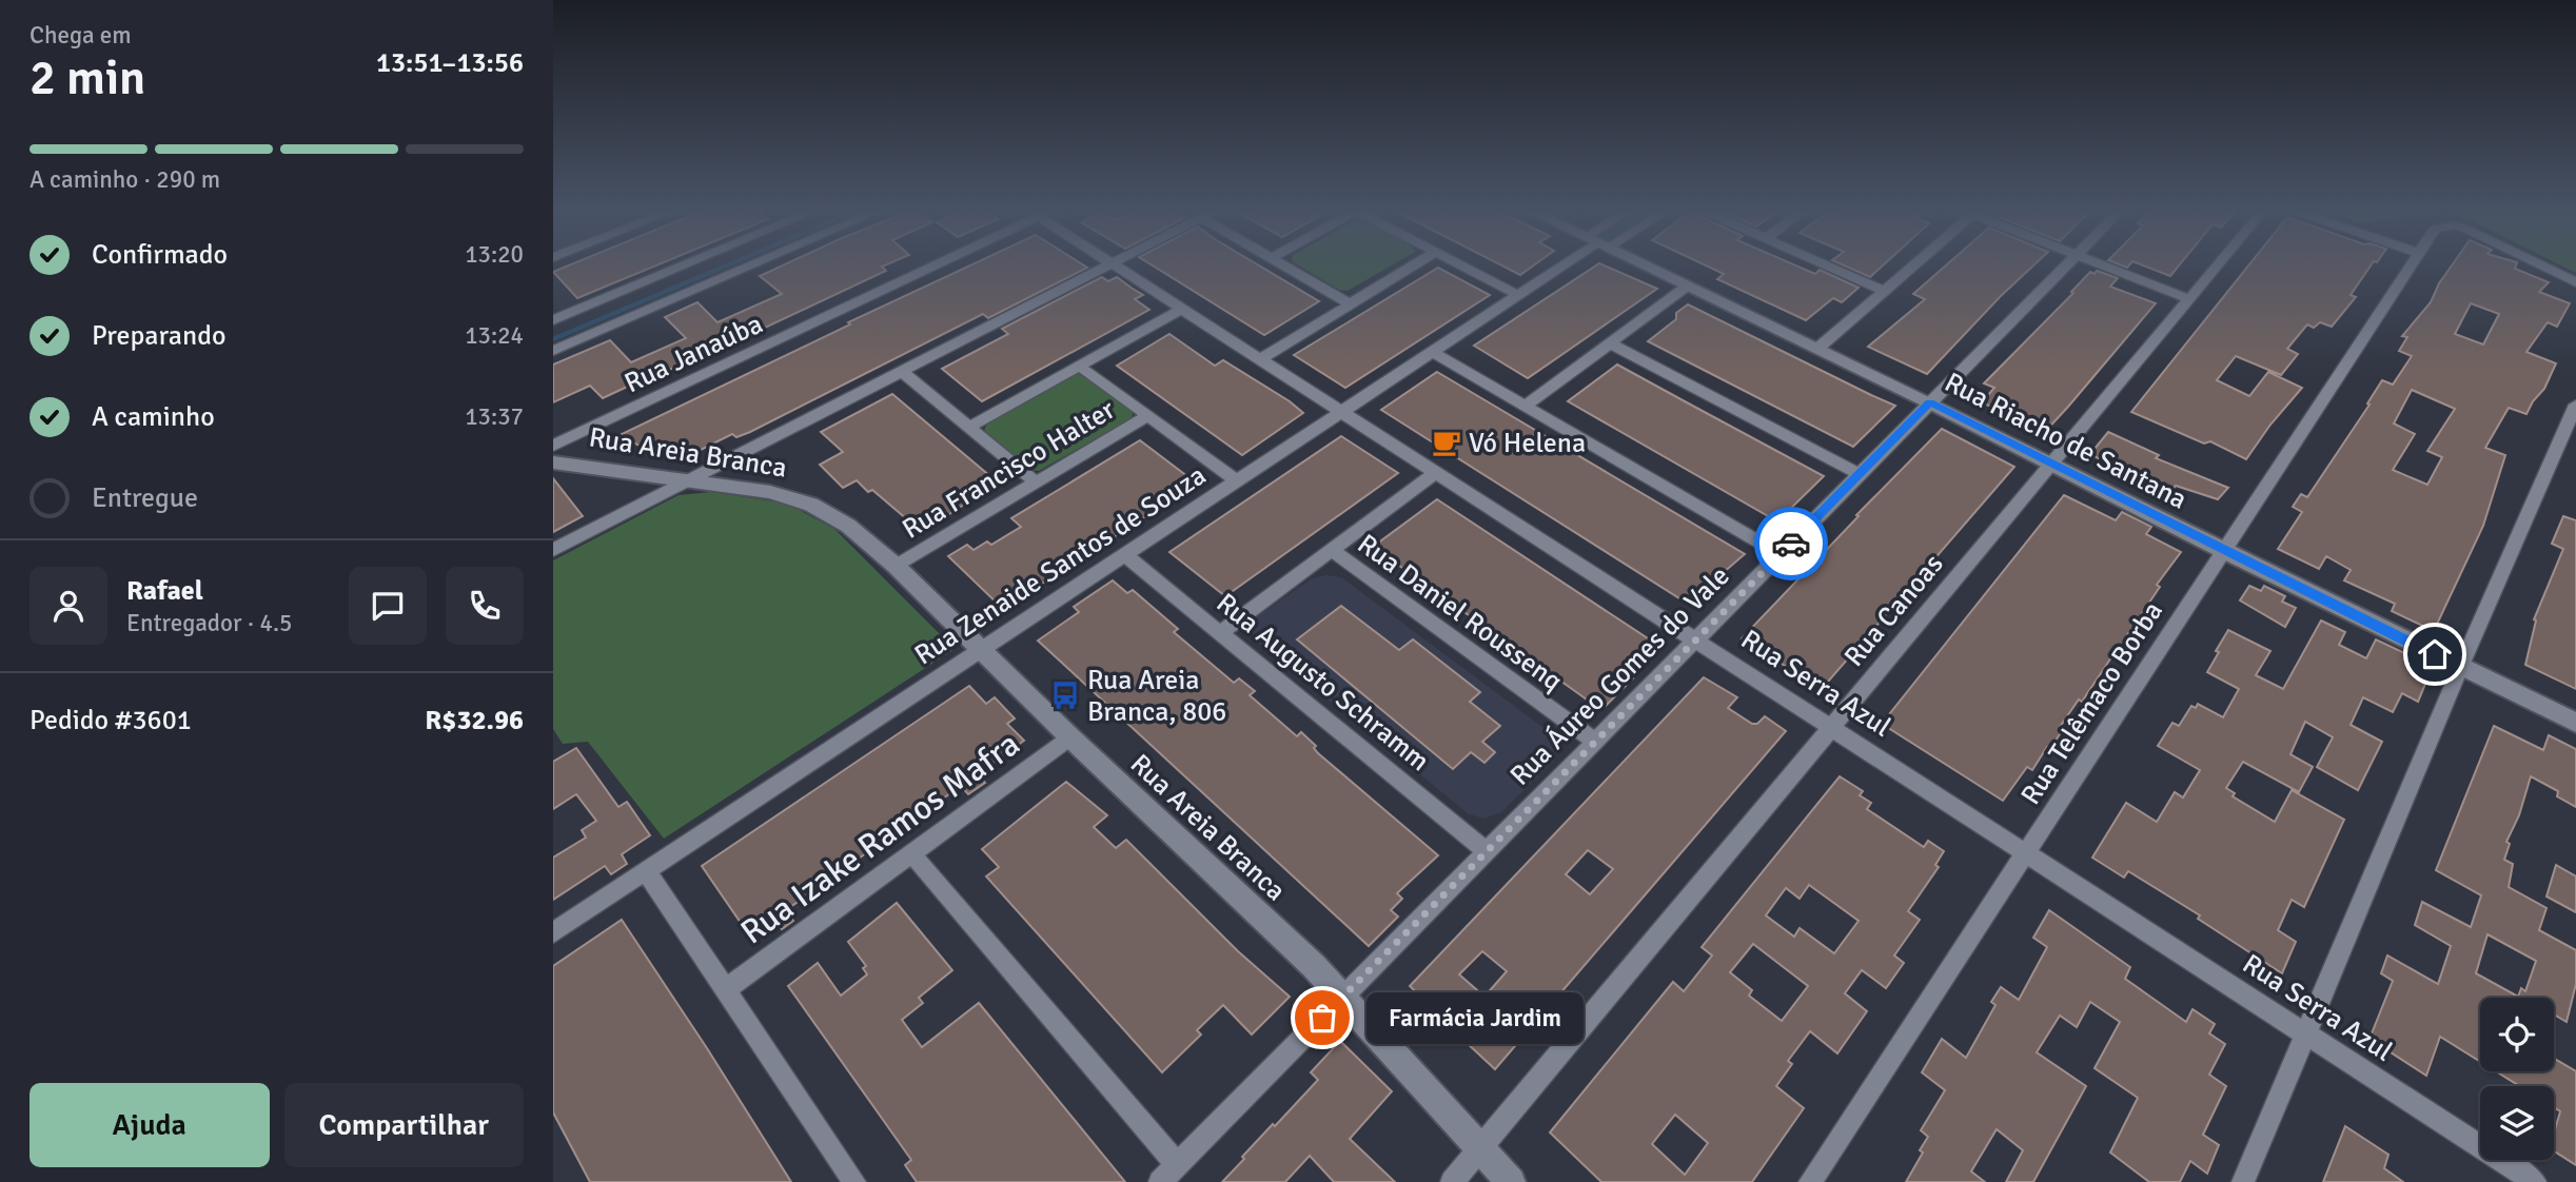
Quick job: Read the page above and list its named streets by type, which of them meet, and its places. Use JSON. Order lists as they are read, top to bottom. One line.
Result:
{"streets":{"street":["Rua Janaúba","Rua Riacho de Santana","Rua Areia Branca","Rua Francisco Halter","Rua Zenaide Santos de Souza","Rua Canoas","Rua Daniel Roussenq","Rua Áureo Gomes do Vale","Rua Augusto Schramm","Rua Serra Azul","Rua Telêmaco Borba","Rua Izake Ramos Mafra"]},"crossings":[["Rua Riacho de Santana","Rua Canoas"],["Rua Riacho de Santana","Rua Áureo Gomes do Vale"],["Rua Riacho de Santana","Rua Telêmaco Borba"],["Rua Areia Branca","Rua Francisco Halter"],["Rua Areia Branca","Rua Zenaide Santos de Souza"],["Rua Areia Branca","Rua Canoas"],["Rua Areia Branca","Rua Áureo Gomes do Vale"],["Rua Areia Branca","Rua Izake Ramos Mafra"],["Rua Zenaide Santos de Souza","Rua Augusto Schramm"],["Rua Zenaide Santos de Souza","Rua Serra Azul"],["Rua Canoas","Rua Serra Azul"],["Rua Daniel Roussenq","Rua Áureo Gomes do Vale"],["Rua Áureo Gomes do Vale","Rua Augusto Schramm"],["Rua Áureo Gomes do Vale","Rua Serra Azul"],["Rua Serra Azul","Rua Telêmaco Borba"]],"places":{"cafe":["Vó Helena"],"bus stop":["Rua Areia Branca, 806"],"other":["Farmácia Jardim"]},"page":{"heading":["2 min","Chega em","13:51–13:56"],"panel":["Rafael","Entregador · 4.5","Pedido #3601","R$32.96"],"bar":"A caminho · 290 m","list":[["Confirmado","13:20"],["Preparando","13:24"],["A caminho","13:37"],"Entregue"],"bubble":"Farmácia Jardim","buttons":["Ajuda","Compartilhar"]}}
